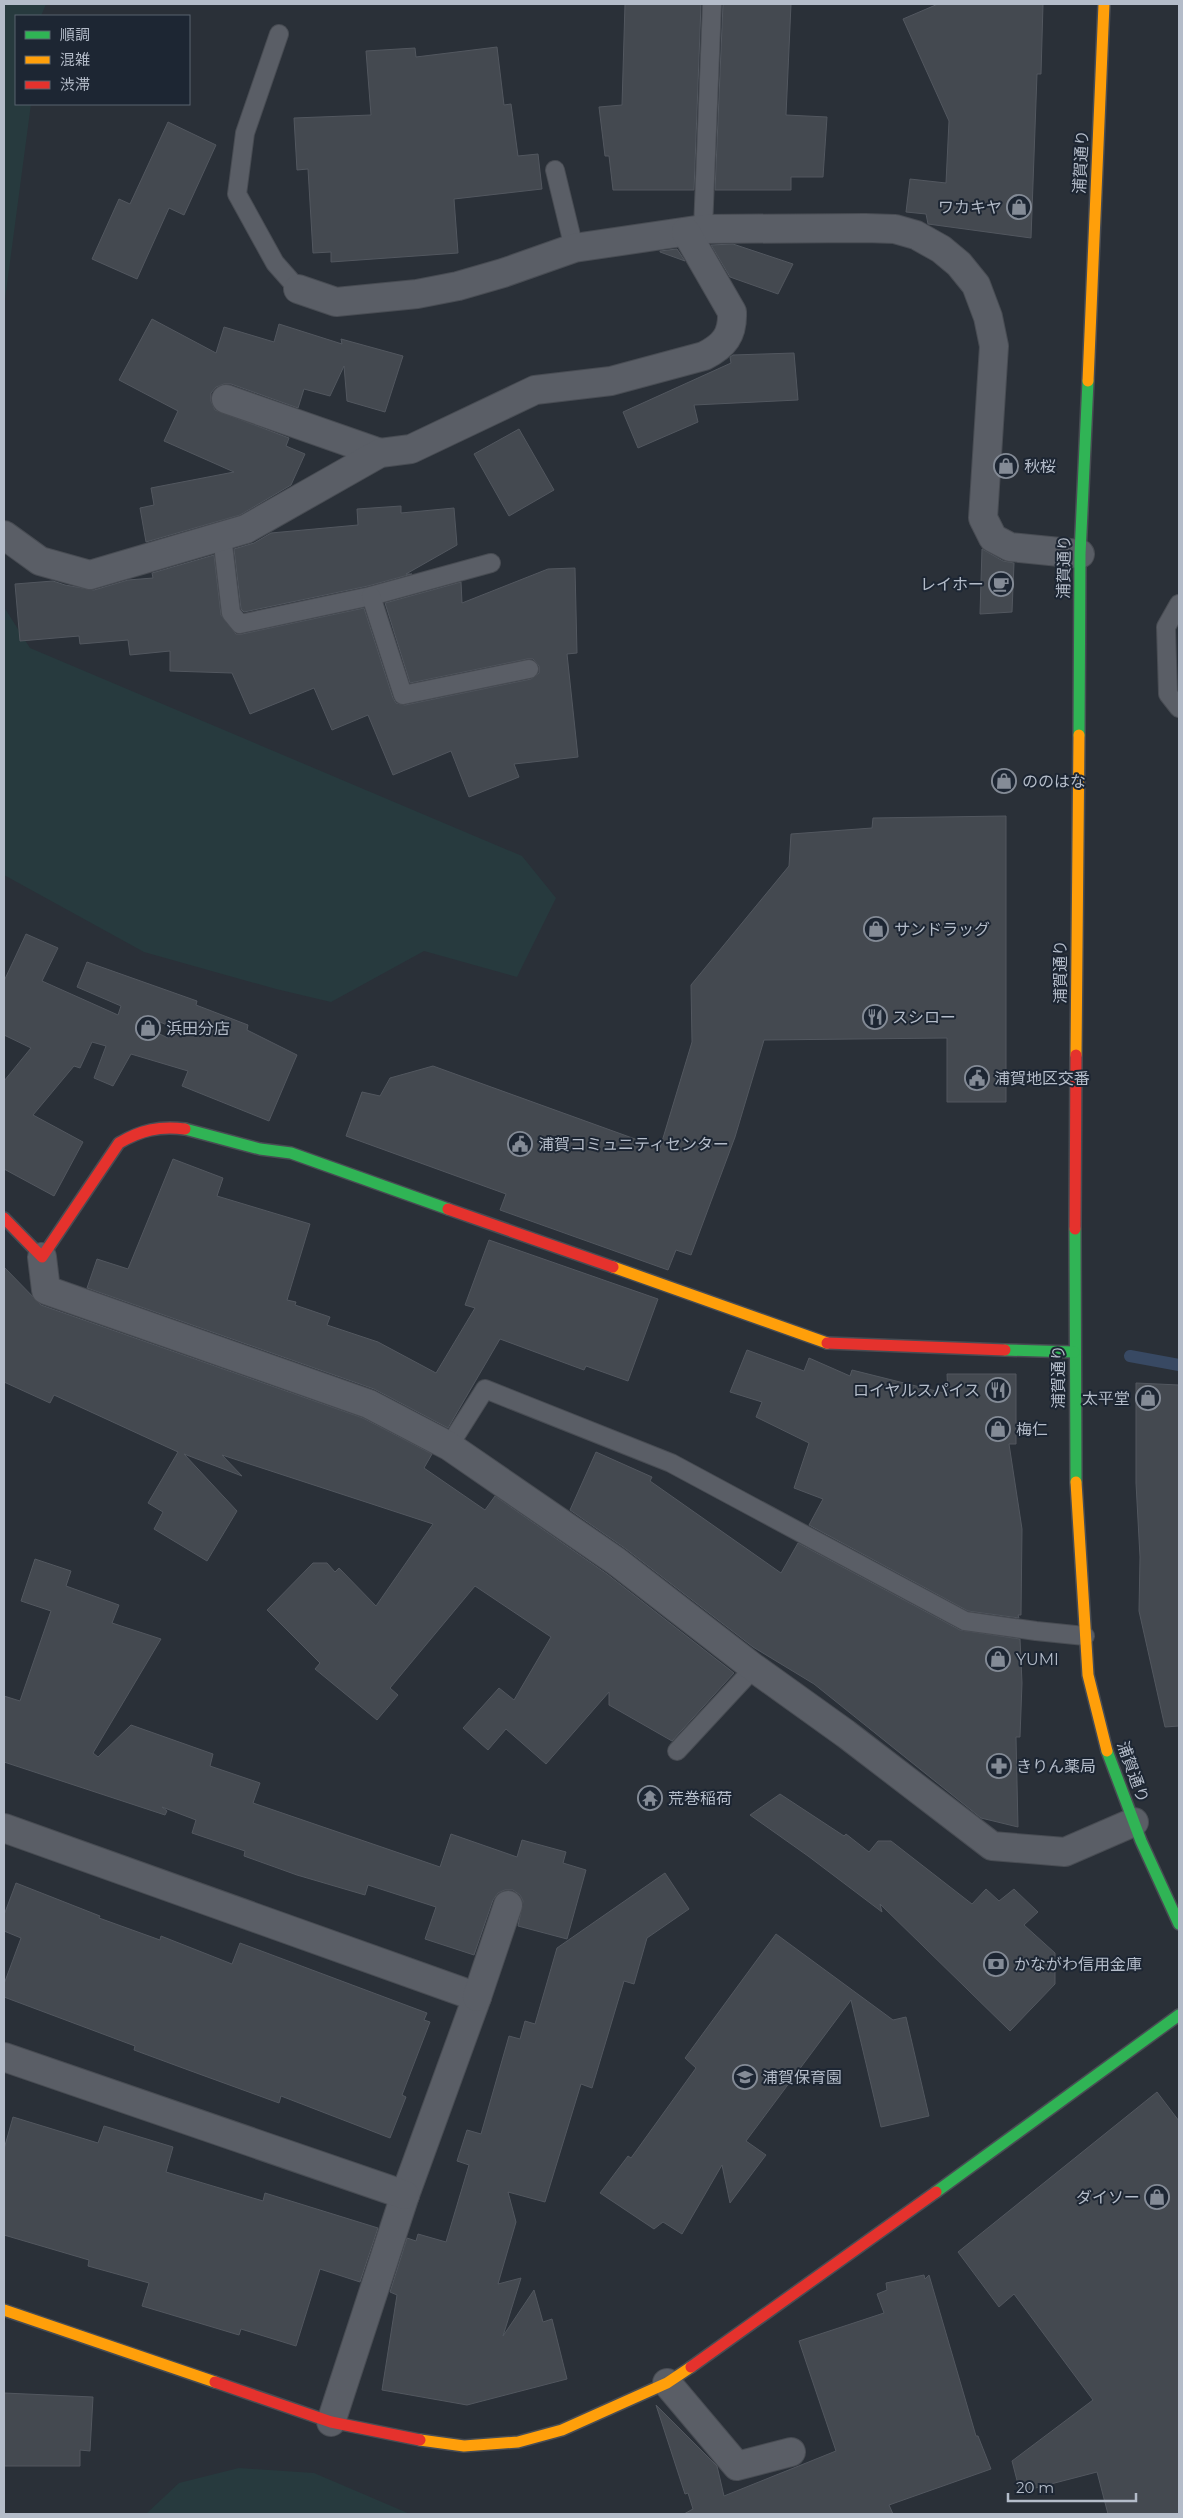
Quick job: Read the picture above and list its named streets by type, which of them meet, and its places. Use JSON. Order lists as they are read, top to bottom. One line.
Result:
{"streets":{"street":["浦賀通り"]},"places":{"shop":["ワカキヤ","秋桜","ののはな","サンドラッグ","浜田分店","太平堂","梅仁","YUMI","ダイソー"],"cafe":["レイホー"],"restaurant":["スシロー","ロイヤルスパイス"],"public building":["浦賀地区交番","浦賀コミュニティセンター"],"pharmacy":["きりん薬局"],"temple":["荒巻稲荷"],"bank":["かながわ信用金庫"],"school or university":["浦賀保育園"]},"legend":["順調","混雑","渋滞"],"scale_bar":"20 m"}
